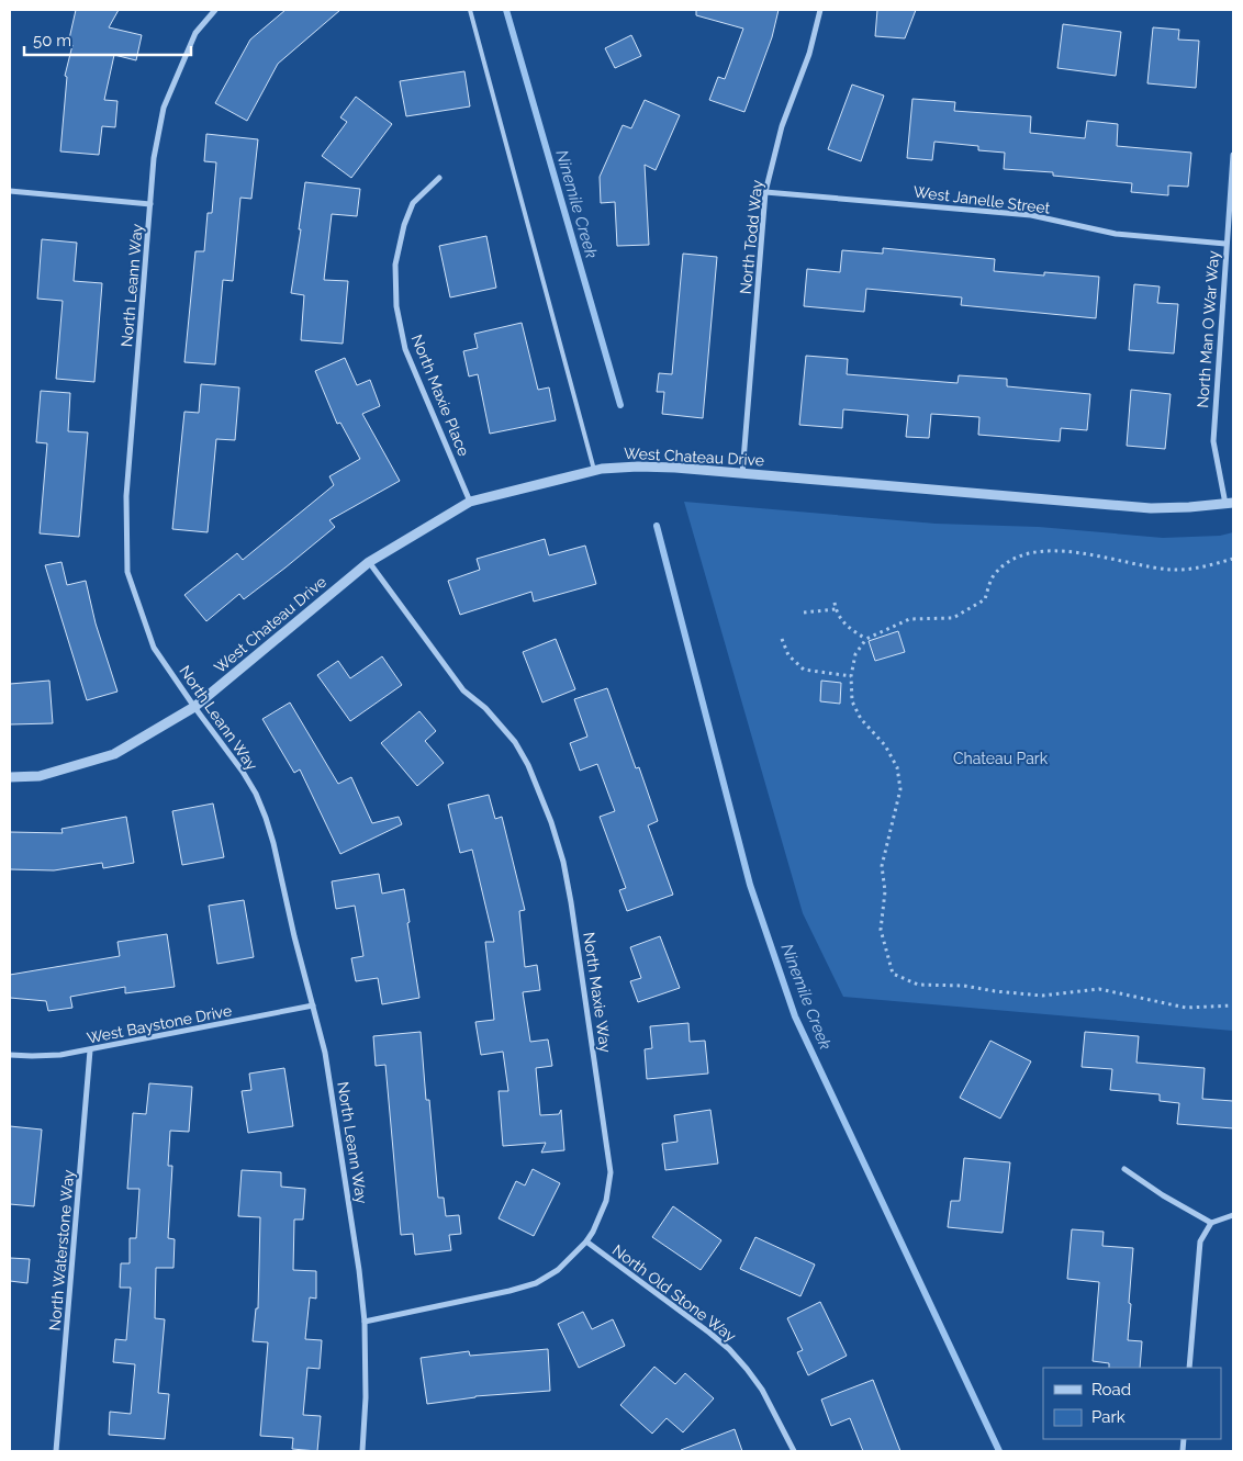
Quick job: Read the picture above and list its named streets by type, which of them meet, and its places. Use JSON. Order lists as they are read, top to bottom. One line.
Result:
{"streets":{"street":["West Janelle Street","North Todd Way","North Leann Way","North Man O War Way","North Maxie Place","West Chateau Drive","North Maxie Way","West Baystone Drive","North Waterstone Way","North Old Stone Way"]},"crossings":[["West Janelle Street","North Todd Way"],["West Janelle Street","North Man O War Way"],["North Todd Way","West Chateau Drive"],["North Leann Way","West Chateau Drive"],["North Leann Way","North Maxie Way"],["North Leann Way","West Baystone Drive"],["North Man O War Way","West Chateau Drive"],["North Maxie Place","West Chateau Drive"],["West Chateau Drive","North Maxie Way"],["North Maxie Way","North Old Stone Way"],["West Baystone Drive","North Waterstone Way"]],"water":["Ninemile Creek"],"parks":["Chateau Park"],"legend":["Road","Park"],"scale_bar":"50 m"}
